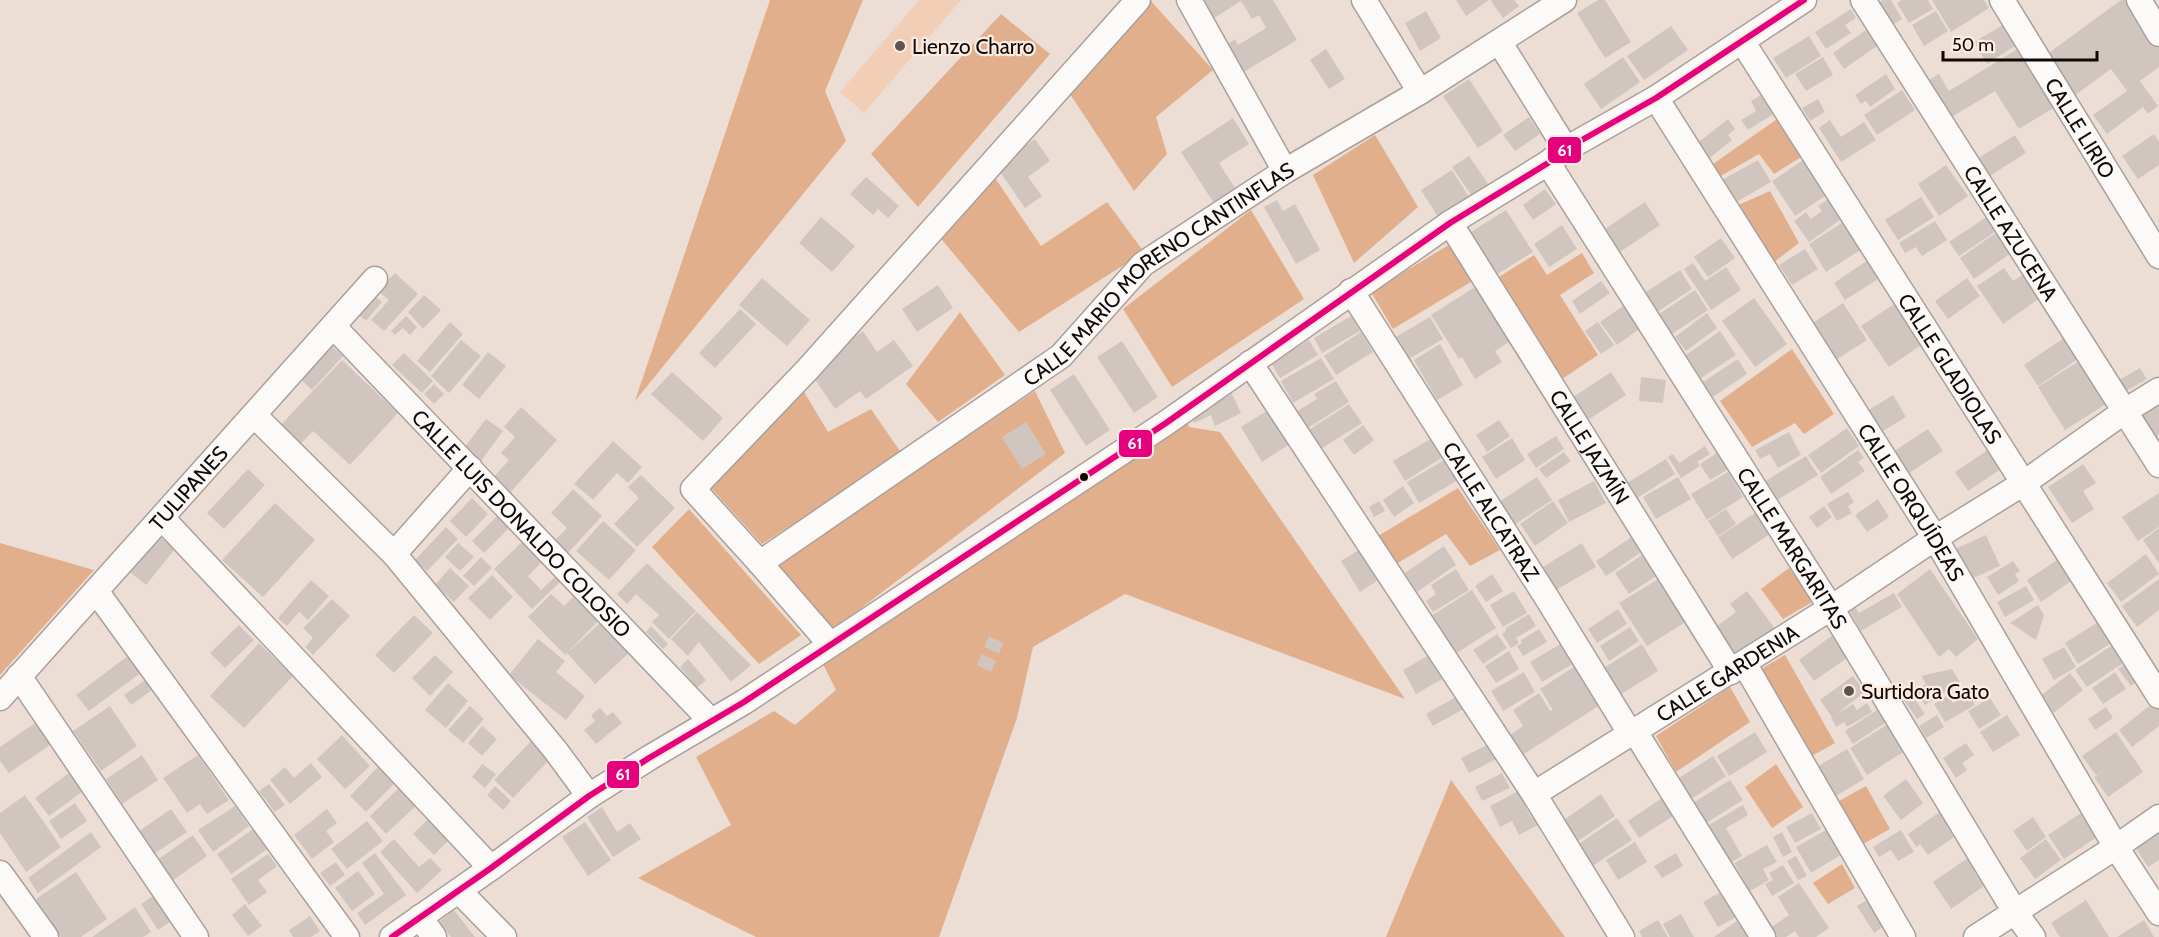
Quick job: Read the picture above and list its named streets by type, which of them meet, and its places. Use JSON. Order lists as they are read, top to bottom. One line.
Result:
{"streets":{"street":["CALLE LIRIO","CALLE AZUCENA","CALLE MARIO MORENO CANTINFLAS","CALLE GLADIOLAS","CALLE JAZMÍN","TULIPANES","CALLE ORQUÍDEAS","CALLE ALCATRAZ","CALLE LUIS DONALDO COLOSIO","CALLE MARGARITAS","CALLE GARDENIA"]},"crossings":[["CALLE AZUCENA","CALLE GARDENIA"],["CALLE MARIO MORENO CANTINFLAS","CALLE MARGARITAS"],["CALLE GLADIOLAS","CALLE GARDENIA"],["CALLE JAZMÍN","CALLE GARDENIA"],["TULIPANES","CALLE LUIS DONALDO COLOSIO"],["CALLE ORQUÍDEAS","CALLE GARDENIA"],["CALLE ALCATRAZ","CALLE GARDENIA"],["CALLE MARGARITAS","CALLE GARDENIA"]],"places":["Lienzo Charro","Surtidora Gato"],"lines":["transit line 61"],"scale_bar":"50 m"}
